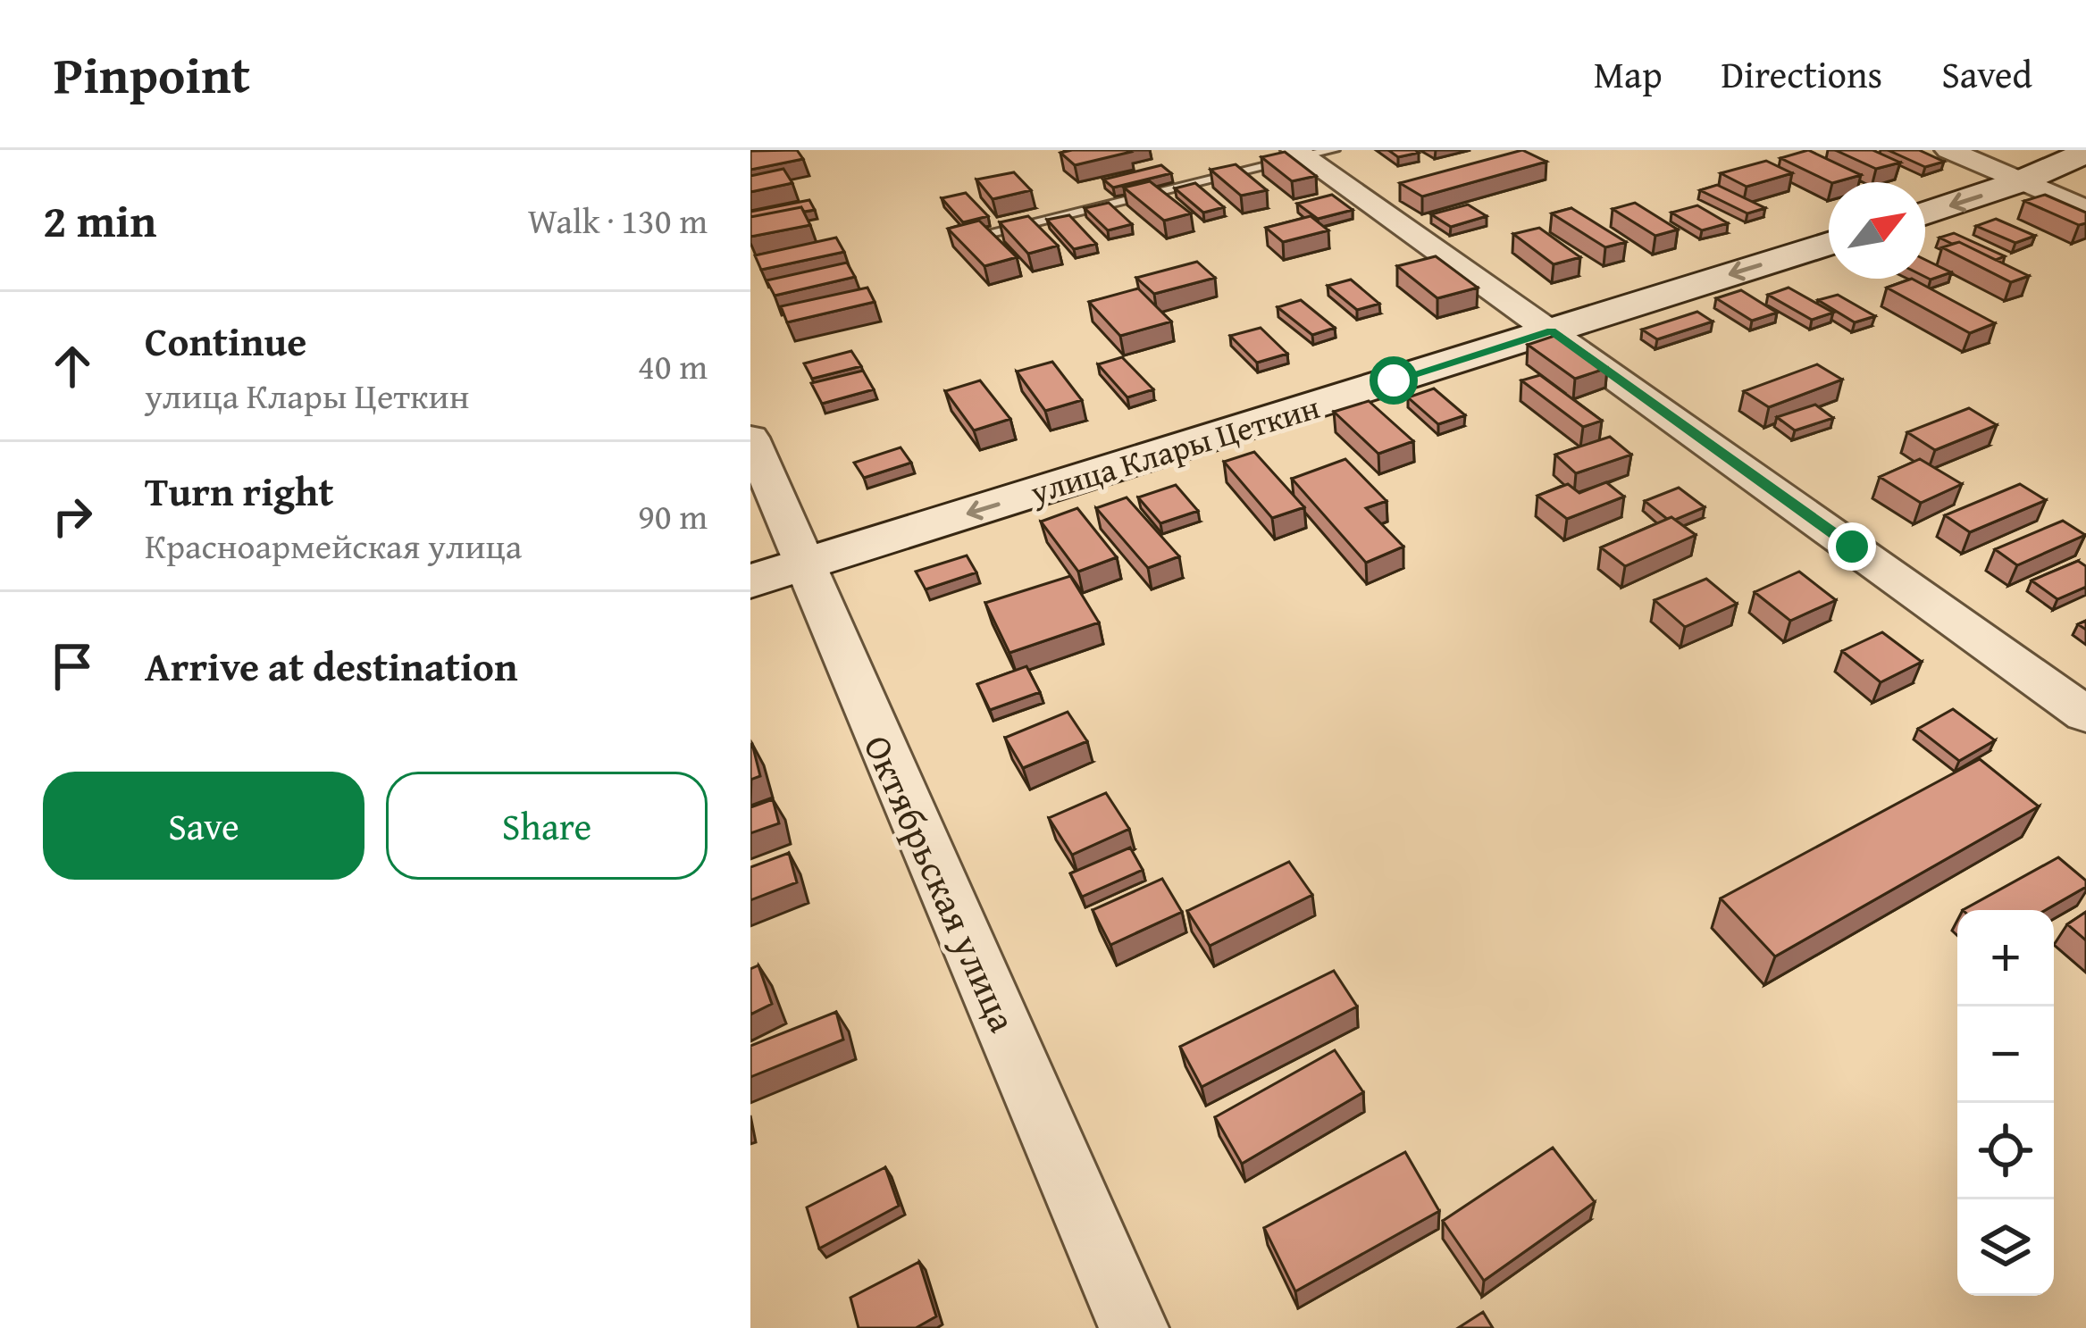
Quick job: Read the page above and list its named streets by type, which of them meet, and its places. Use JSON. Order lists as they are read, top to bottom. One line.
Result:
{"streets":{"main road":["улица Клары Цеткин"],"street":["Октябрьская улица"]},"crossings":[["улица Клары Цеткин","Октябрьская улица"]],"one_way":["улица Клары Цеткин"],"north":"top right","page":{"header":"Pinpoint","nav":["Map","Directions","Saved"],"heading":["2 min","Walk · 130 m"],"list":[["Continue","улица Клары Цеткин","40 m"],["Turn right","Красноармейская улица","90 m"],"Arrive at destination"],"buttons":["Save","Share"],"map_buttons":["+","−"]}}
